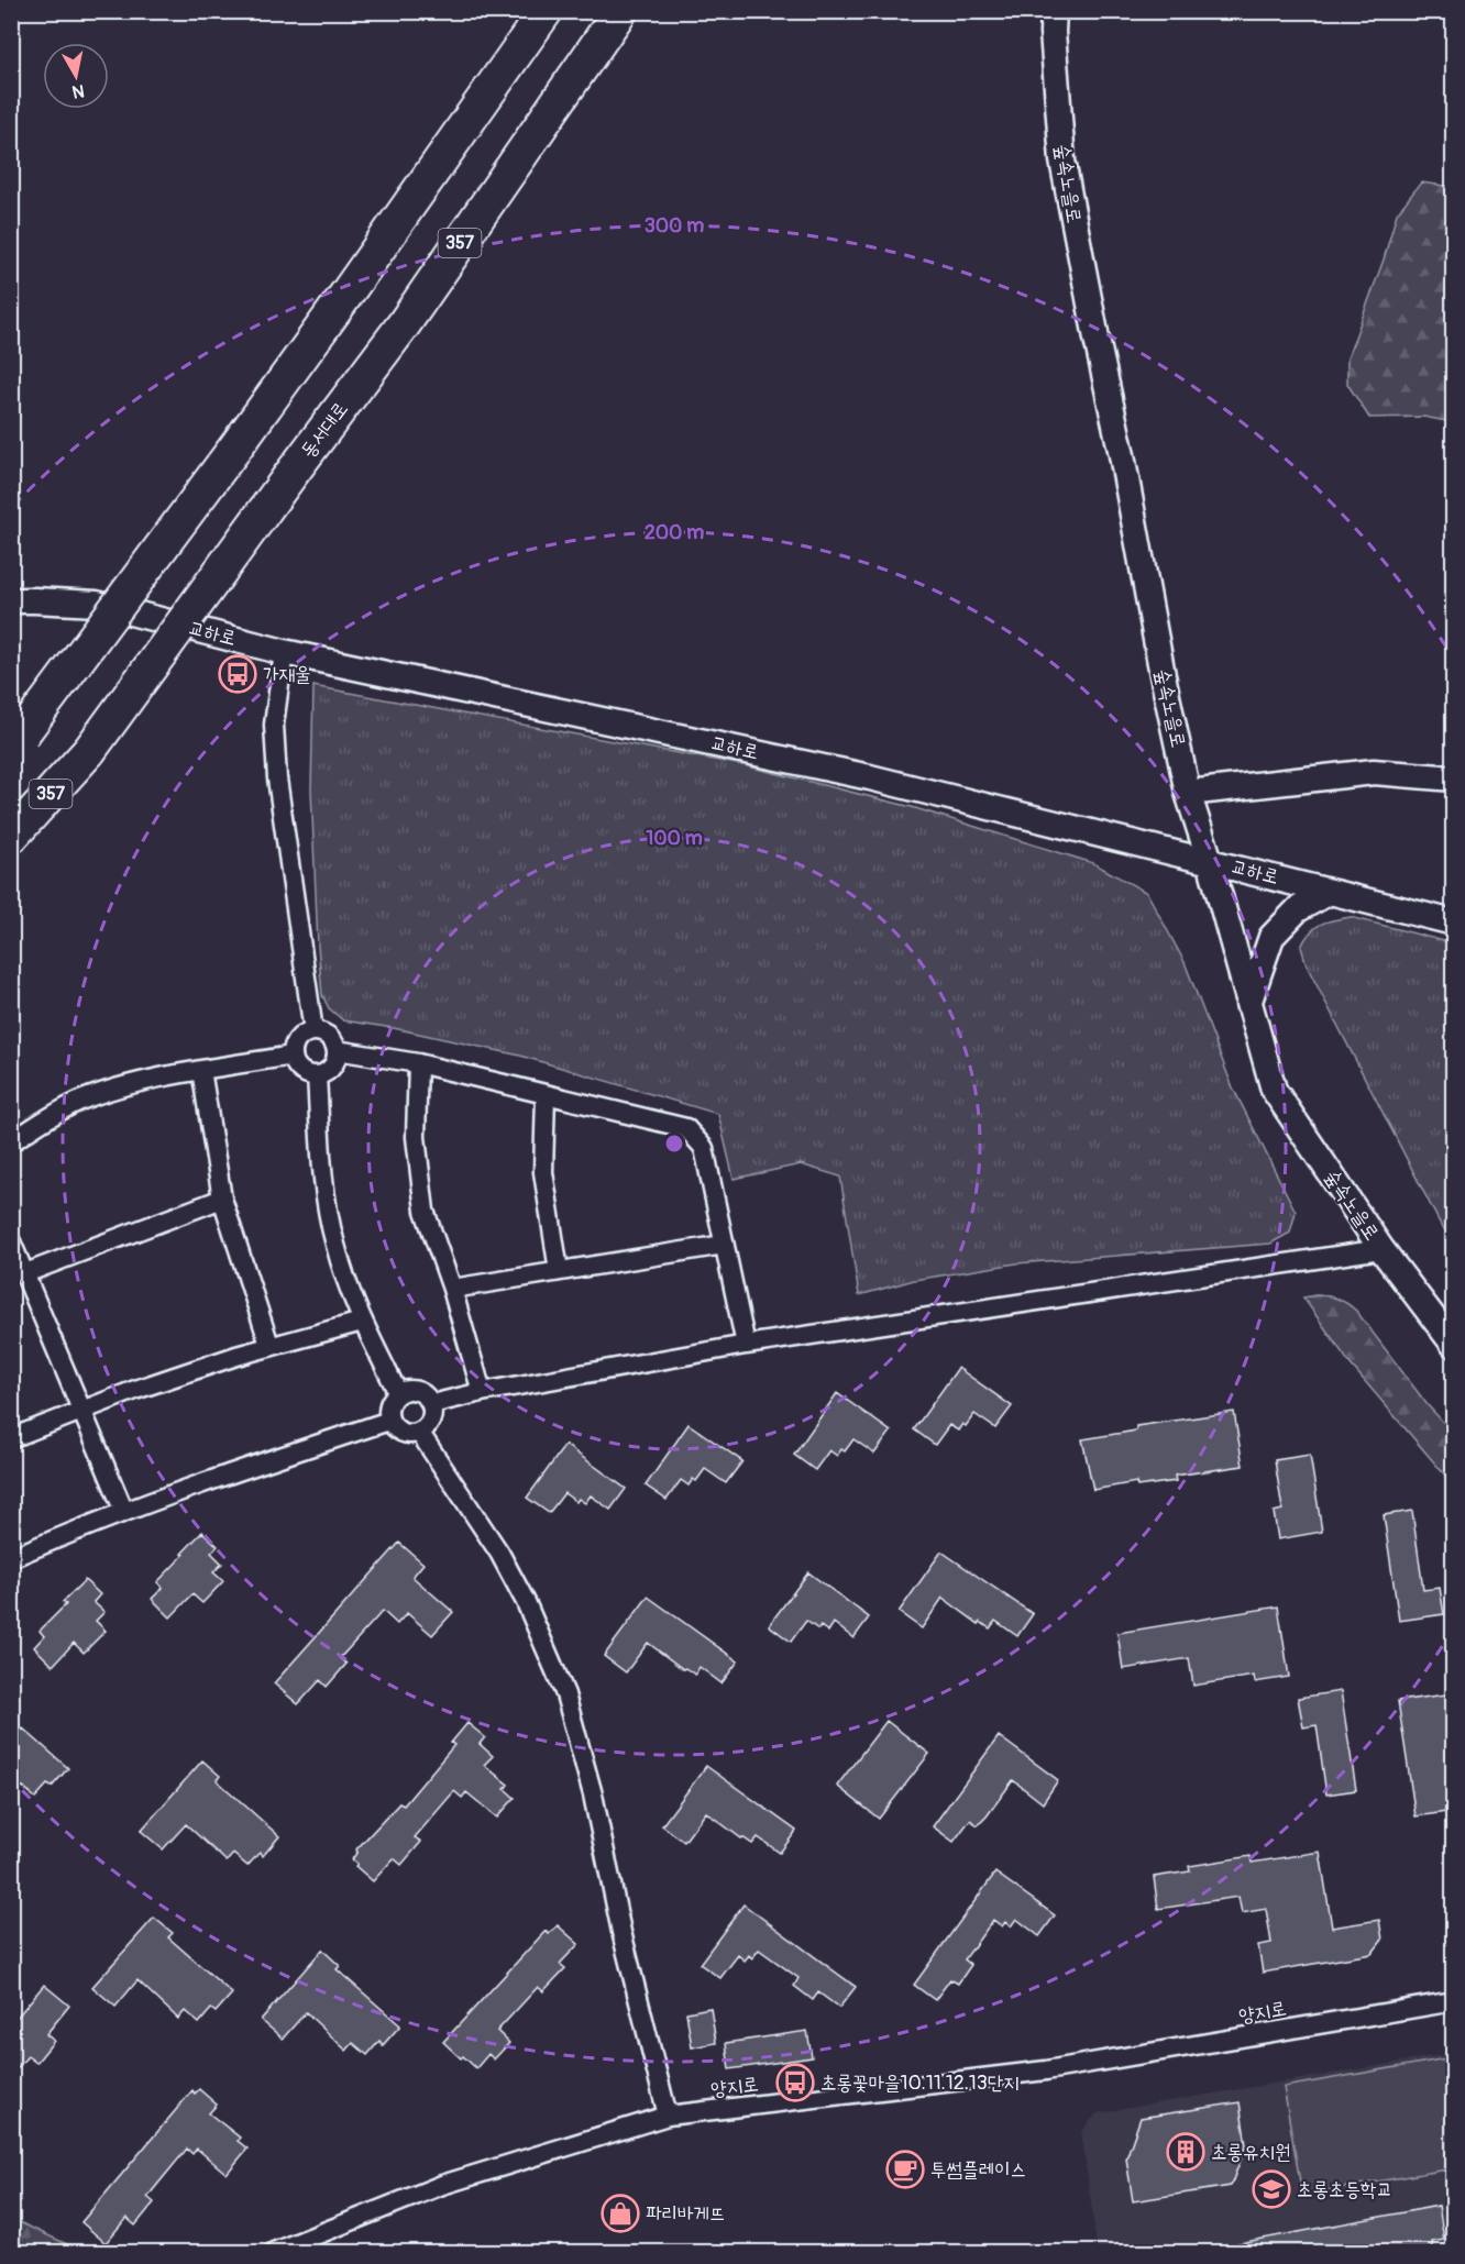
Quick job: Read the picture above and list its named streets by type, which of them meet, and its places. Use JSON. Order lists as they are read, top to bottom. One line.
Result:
{"streets":{"highway":["357","동서대로"],"street":["숲속노을로","교하로","양지로"]},"crossings":[["숲속노을로","교하로"]],"places":{"bus stop":["가재울","초롱꽃마을10.11.12.13단지"],"building":["초롱유치원"],"cafe":["투썸플레이스"],"school or university":["초롱초등학교"],"shop":["파리바게뜨"]},"north":"bottom","rings":["300 m","200 m","100 m"]}
